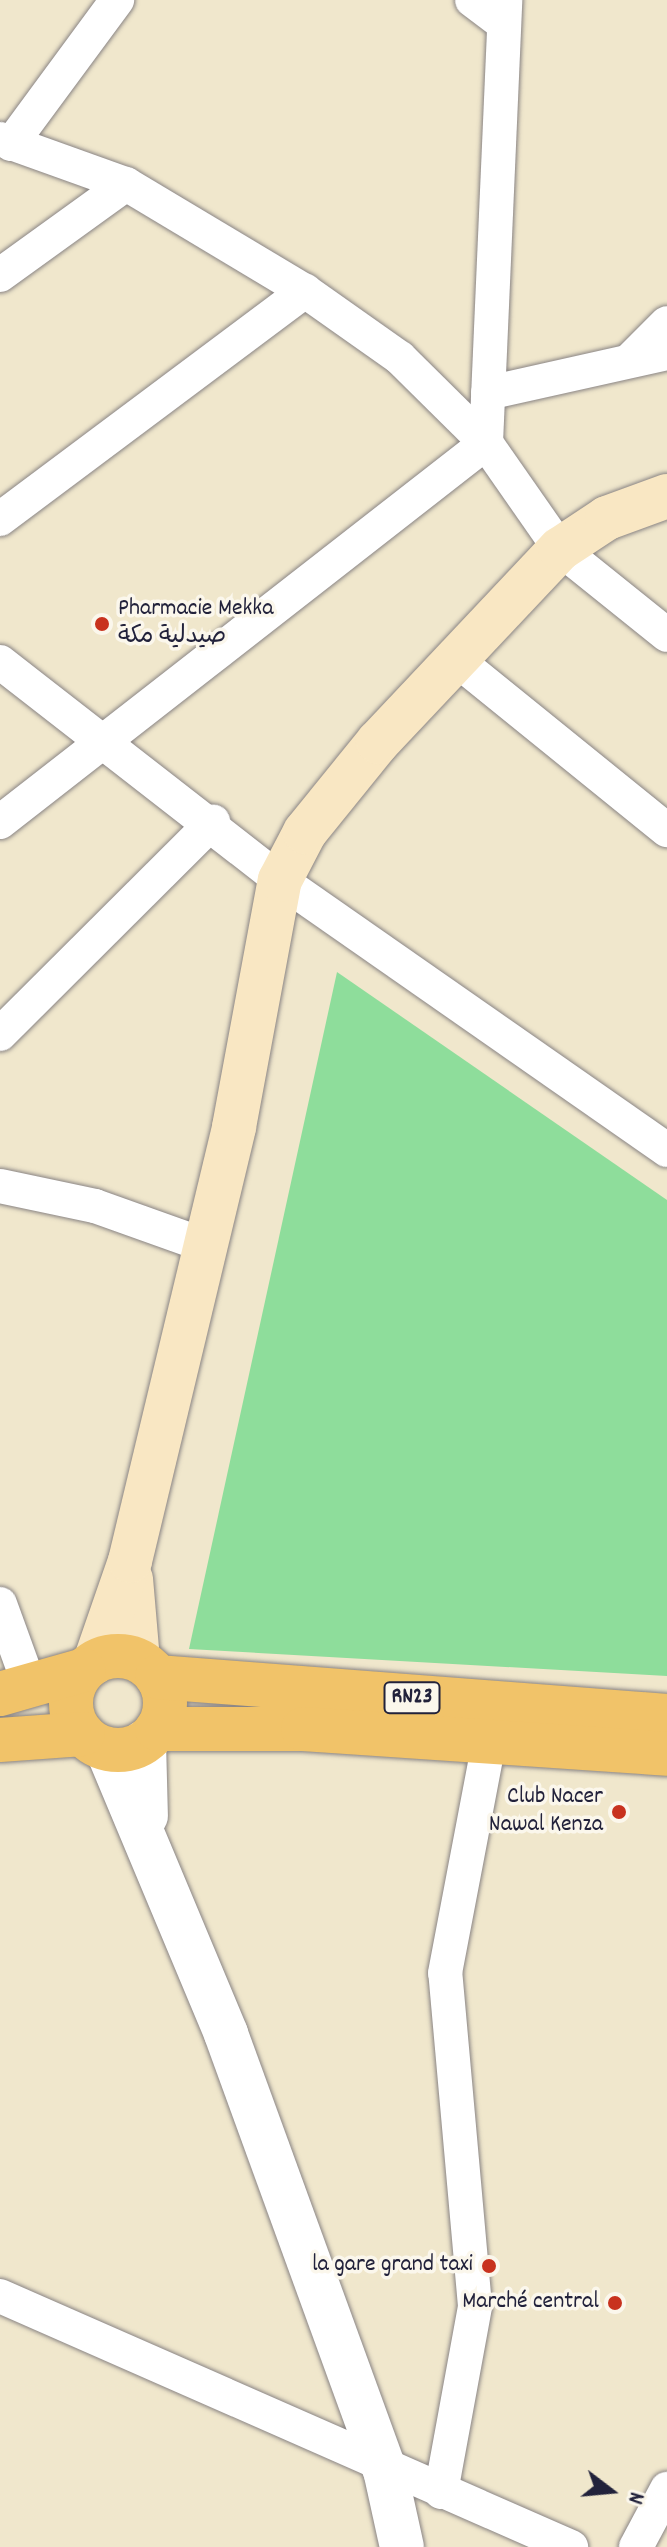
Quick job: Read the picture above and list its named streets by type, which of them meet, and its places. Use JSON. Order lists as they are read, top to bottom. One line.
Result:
{"streets":{"main road":["RN23"]},"places":["Pharmacie Mekka صيدلية مكة","Club Nacer Nawal Kenza","la gare grand taxi","Marché central"],"north":"right"}
